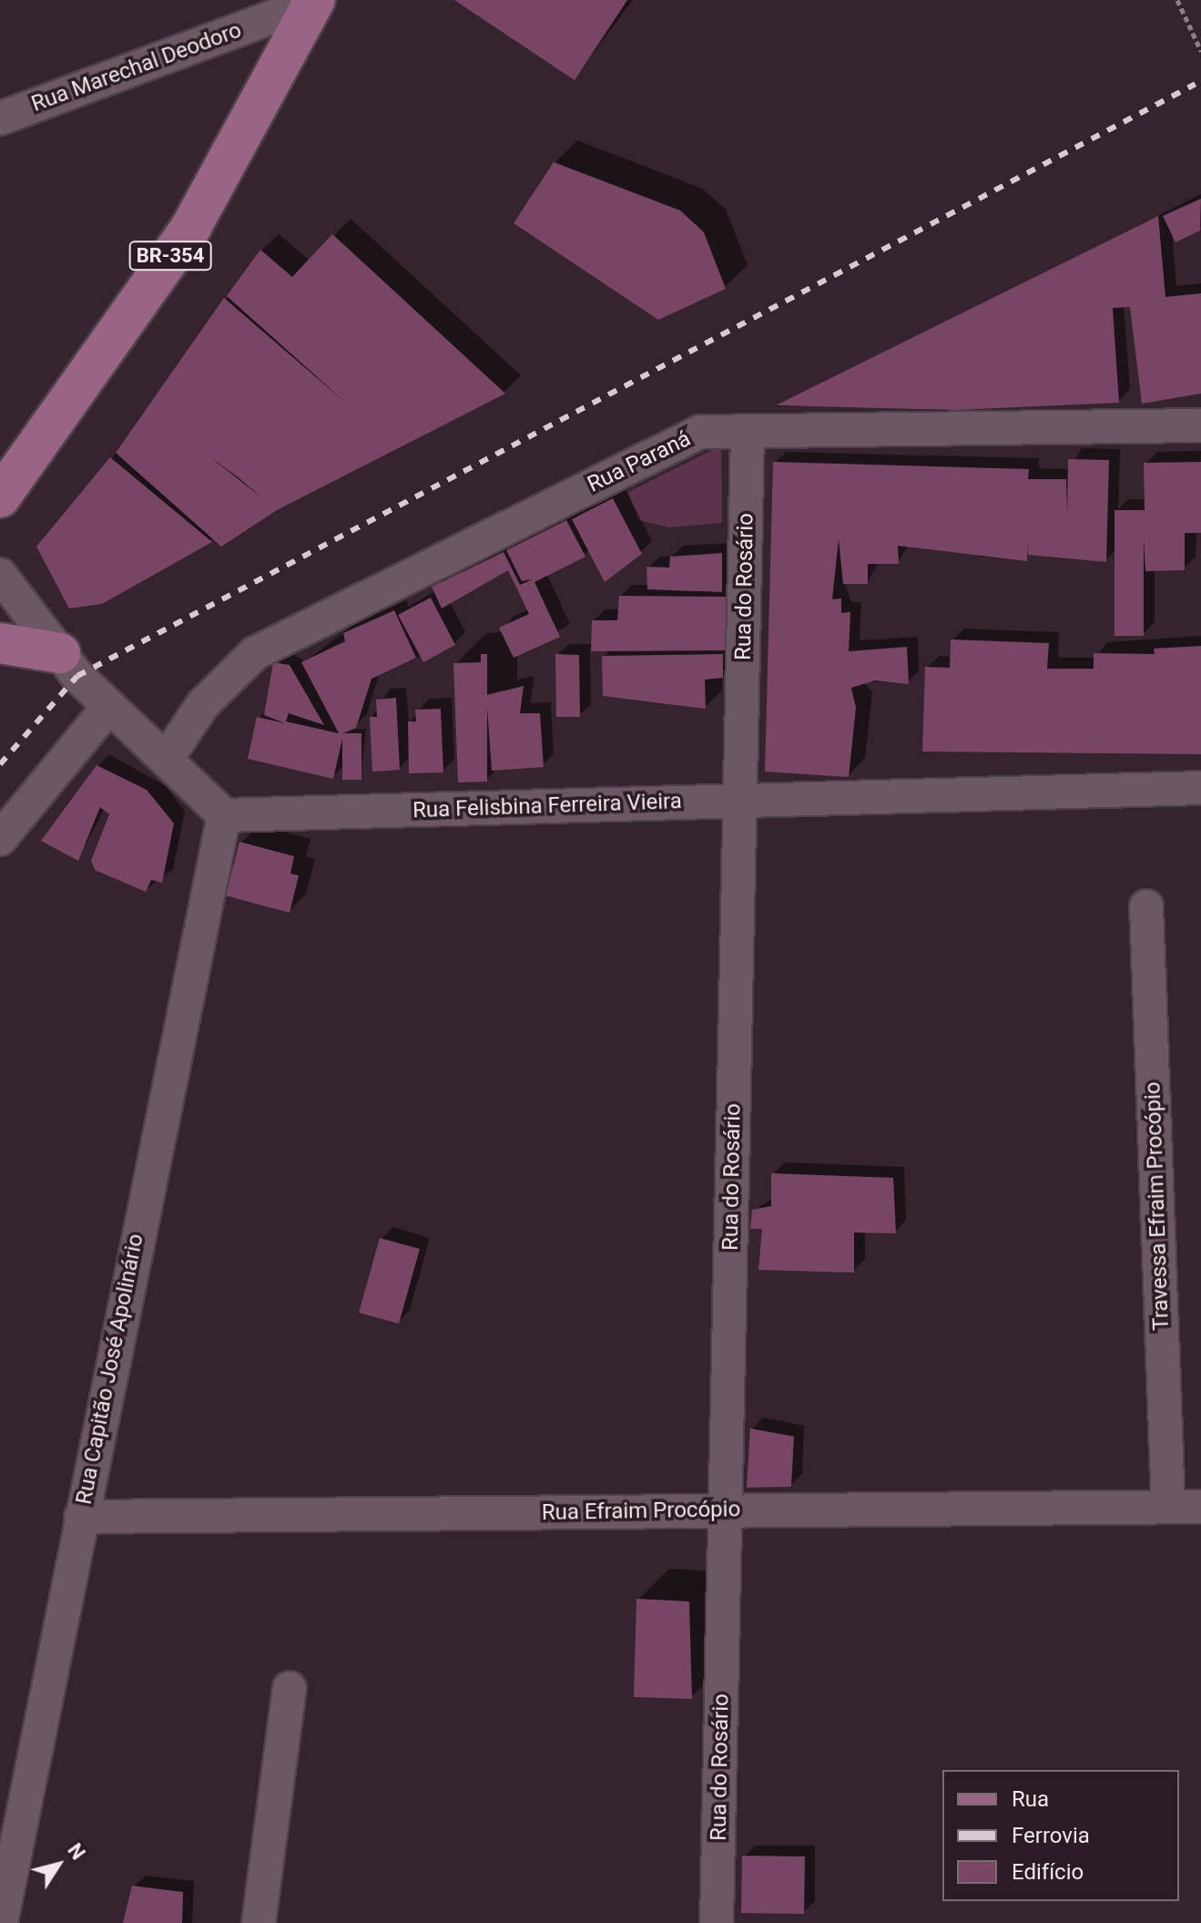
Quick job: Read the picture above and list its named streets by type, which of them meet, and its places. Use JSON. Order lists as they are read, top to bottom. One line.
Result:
{"streets":{"main road":["BR-354"],"street":["Rua Marechal Deodoro","Rua Paraná","Rua do Rosário","Rua Felisbina Ferreira Vieira","Travessa Efraim Procópio","Rua Capitão José Apolinário","Rua Efraim Procópio"]},"crossings":[["Rua Marechal Deodoro","BR-354"],["Rua Paraná","Rua do Rosário"],["Rua do Rosário","Rua Felisbina Ferreira Vieira"],["Rua do Rosário","Rua Efraim Procópio"],["Rua Felisbina Ferreira Vieira","Rua Capitão José Apolinário"],["Travessa Efraim Procópio","Rua Efraim Procópio"],["Rua Capitão José Apolinário","Rua Efraim Procópio"]],"legend":["Rua","Ferrovia","Edifício"],"north":"top right"}
